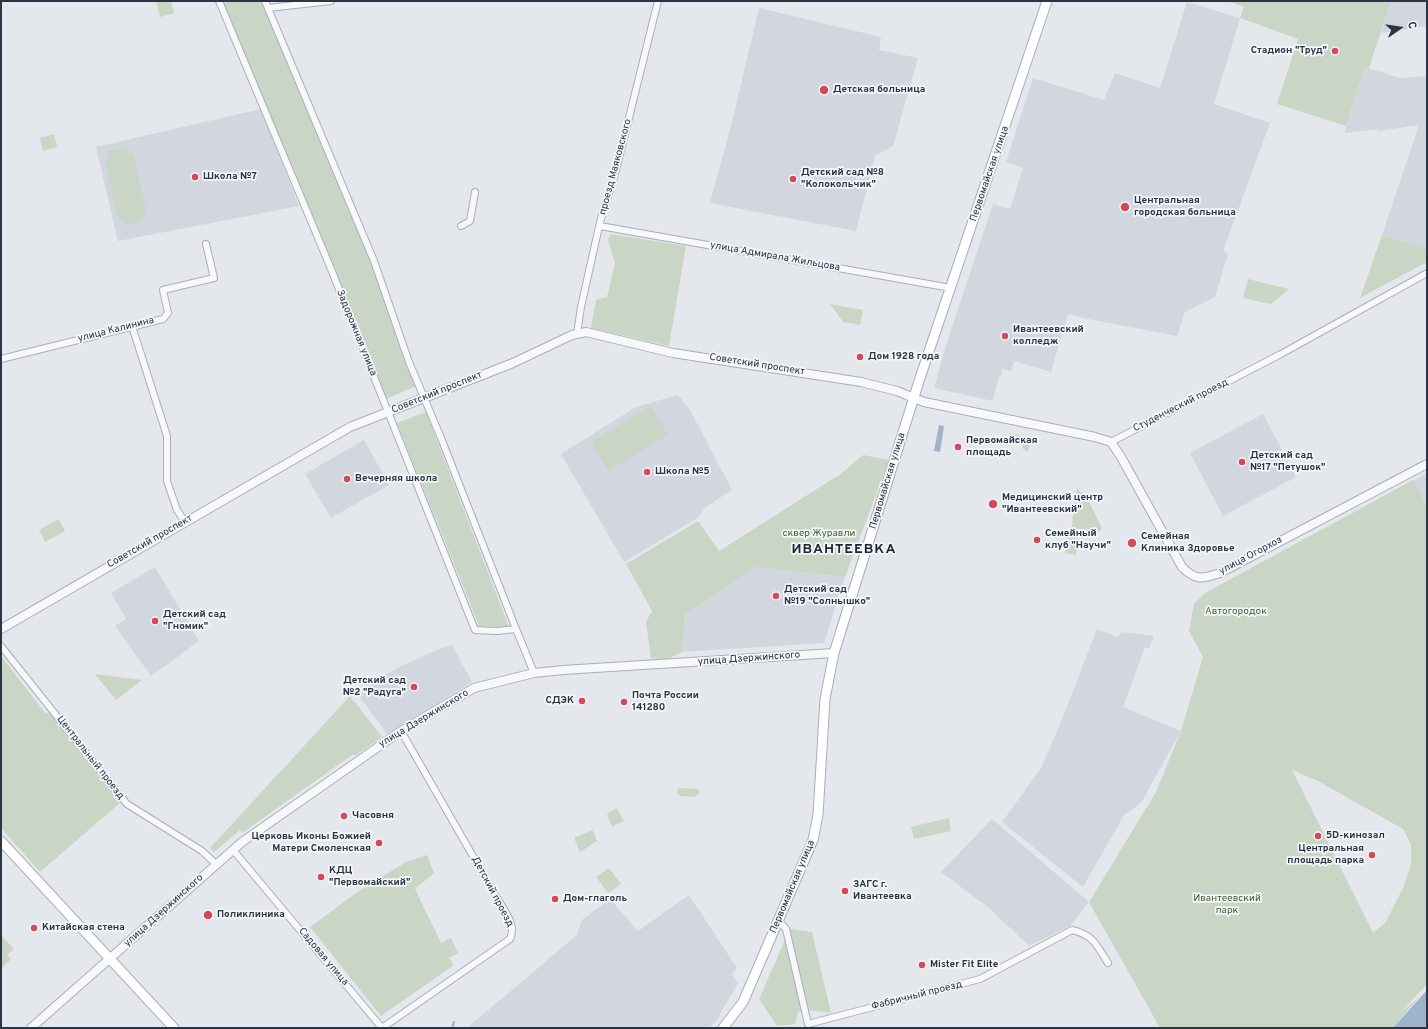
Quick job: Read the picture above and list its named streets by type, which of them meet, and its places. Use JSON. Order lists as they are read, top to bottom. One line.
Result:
{"streets":{"main road":["Первомайская улица"],"street":["проезд Маяковского","улица Адмирала Жильцова","улица Калинина","Задорожная улица","Советский проспект","Студенческий проезд","улица Огорхоз","улица Дзержинского","Центральный проезд","Детский проезд","Садовая улица","Фабричный проезд"]},"crossings":[["проезд Маяковского","улица Адмирала Жильцова"],["проезд Маяковского","Советский проспект"],["Первомайская улица","улица Адмирала Жильцова"],["Первомайская улица","Советский проспект"],["Первомайская улица","улица Дзержинского"],["Первомайская улица","Фабричный проезд"],["Задорожная улица","Советский проспект"],["Студенческий проезд","улица Огорхоз"],["улица Дзержинского","Центральный проезд"],["улица Дзержинского","Детский проезд"],["улица Дзержинского","Садовая улица"],["Детский проезд","Садовая улица"]],"districts":["ИВАНТЕЕВКА"],"parks":["сквер Журавли","Автогородок","Ивантеевский парк"],"places":["Стадион \"Труд\"","Детская больница","Школа №7","Детский сад №8 \"Колокольчик\"","Центральная городская больница","Ивантеевский колледж","Дом 1928 года","Первомайская площадь","Детский сад №17 \"Петушок\"","Школа №5","Вечерняя школа","Медицинский центр \"Ивантеевский\"","Семейный клуб \"Научи\"","Семейная Клиника Здоровье","Детский сад №19 \"Солнышко\"","Детский сад \"Гномик\"","Детский сад №2 \"Радуга\"","СДЭК","Почта России 141280","Часовня","5D-кинозал","Церковь Иконы Божией Матери Смоленская","Центральная площадь парка","КДЦ \"Первомайский\"","ЗАГС г. Ивантеевка","Дом-глаголь","Поликлиника","Китайская стена","Mister Fit Elite"],"north":"right"}
